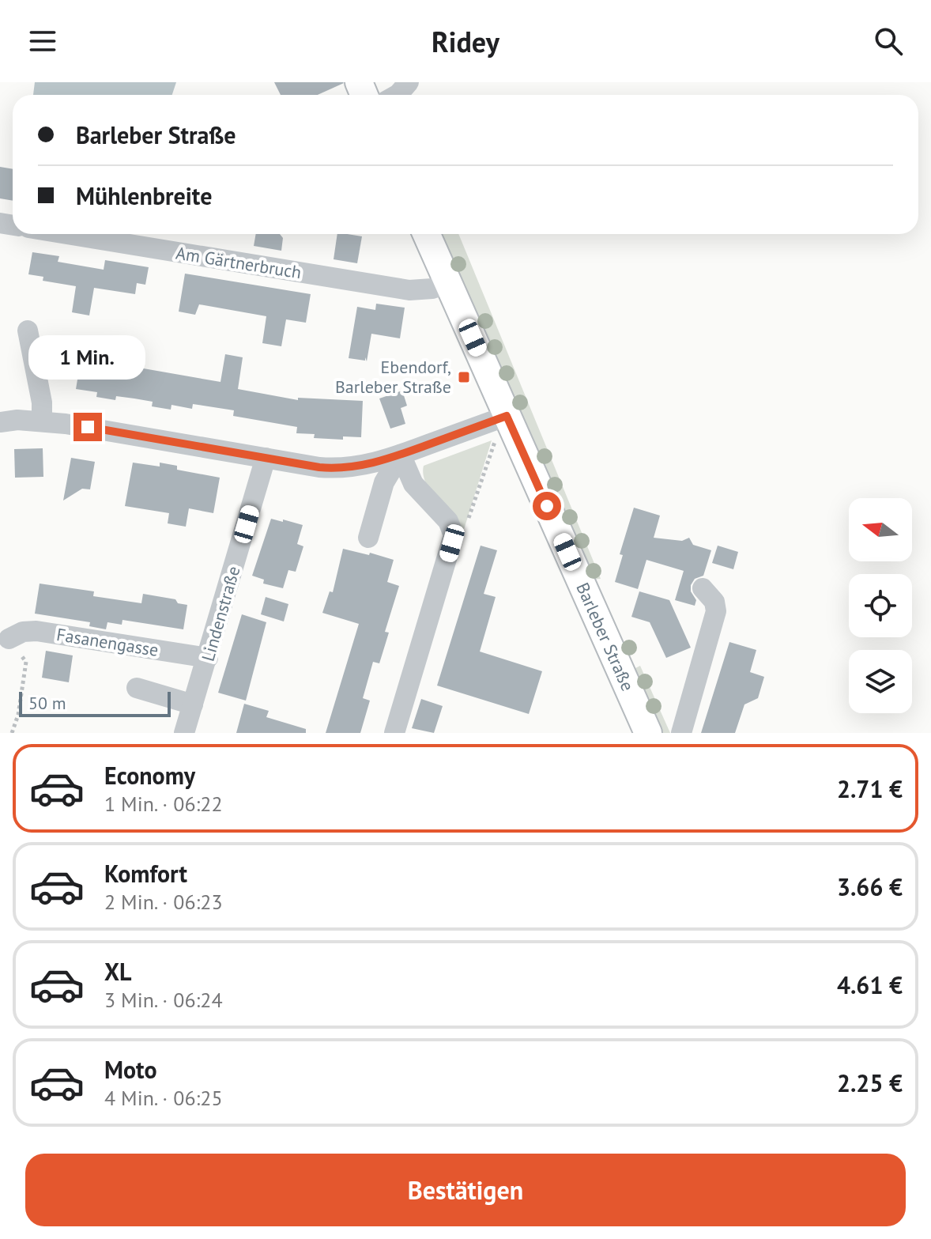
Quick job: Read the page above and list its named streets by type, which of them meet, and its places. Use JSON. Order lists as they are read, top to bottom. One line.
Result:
{"streets":{"main road":["Barleber Straße"],"street":["Am Gärtnerbruch","Lindenstraße","Fasanengasse"]},"crossings":[["Am Gärtnerbruch","Barleber Straße"],["Lindenstraße","Fasanengasse"]],"places":{"transit":["Ebendorf, Barleber Straße"]},"scale_bar":"50 m","north":"left","page":{"header":"Ridey","banner":["Barleber Straße","Mühlenbreite"],"bubble":"1 Min.","scale":"50 m","list":[{"name":"Economy","note":"1 Min. · 06:22","value":"2.71 €"},{"name":"Komfort","note":"2 Min. · 06:23","value":"3.66 €"},{"name":"XL","note":"3 Min. · 06:24","value":"4.61 €"},{"name":"Moto","note":"4 Min. · 06:25","value":"2.25 €"}],"buttons":"Bestätigen"}}
